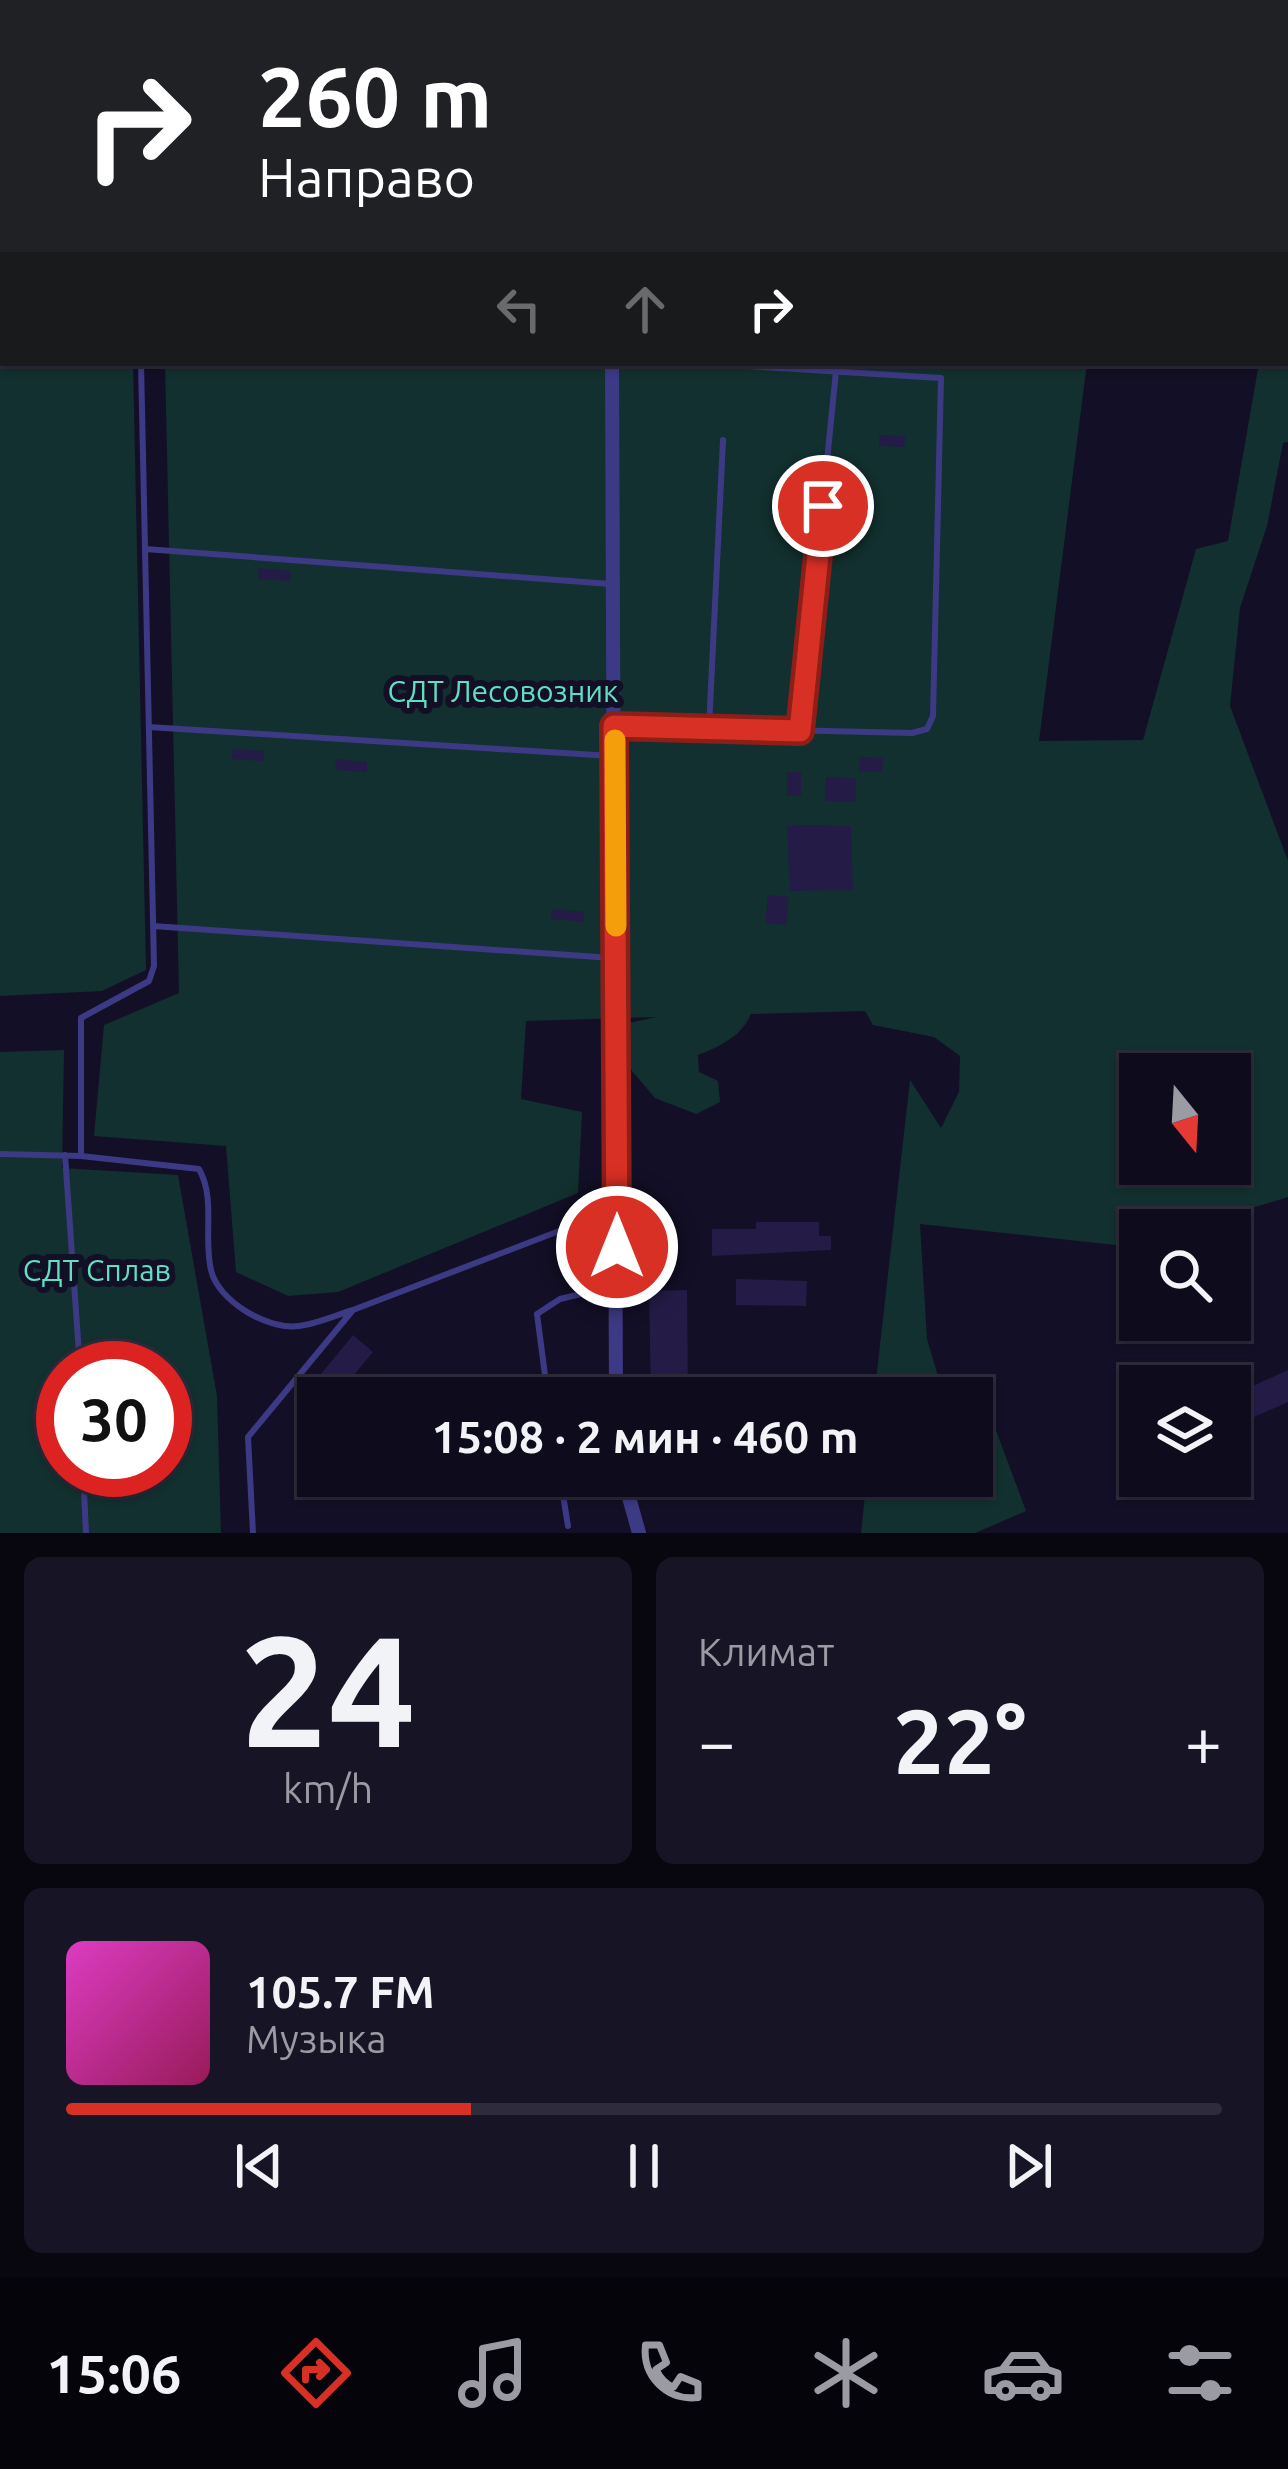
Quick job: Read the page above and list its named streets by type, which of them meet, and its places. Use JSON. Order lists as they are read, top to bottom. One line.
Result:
{"parks":["СДТ Лесовозник","СДТ Сплав"],"north":"bottom","page":{"turn":["260 m","Направо"],"limit":"30","trip":"15:08 · 2 мин · 460 m","tile":[["24","km/h"],"Климат"],"heat":["−","22°","+"],"song":["105.7 FM","Музыка"],"tabs":"15:06"}}
